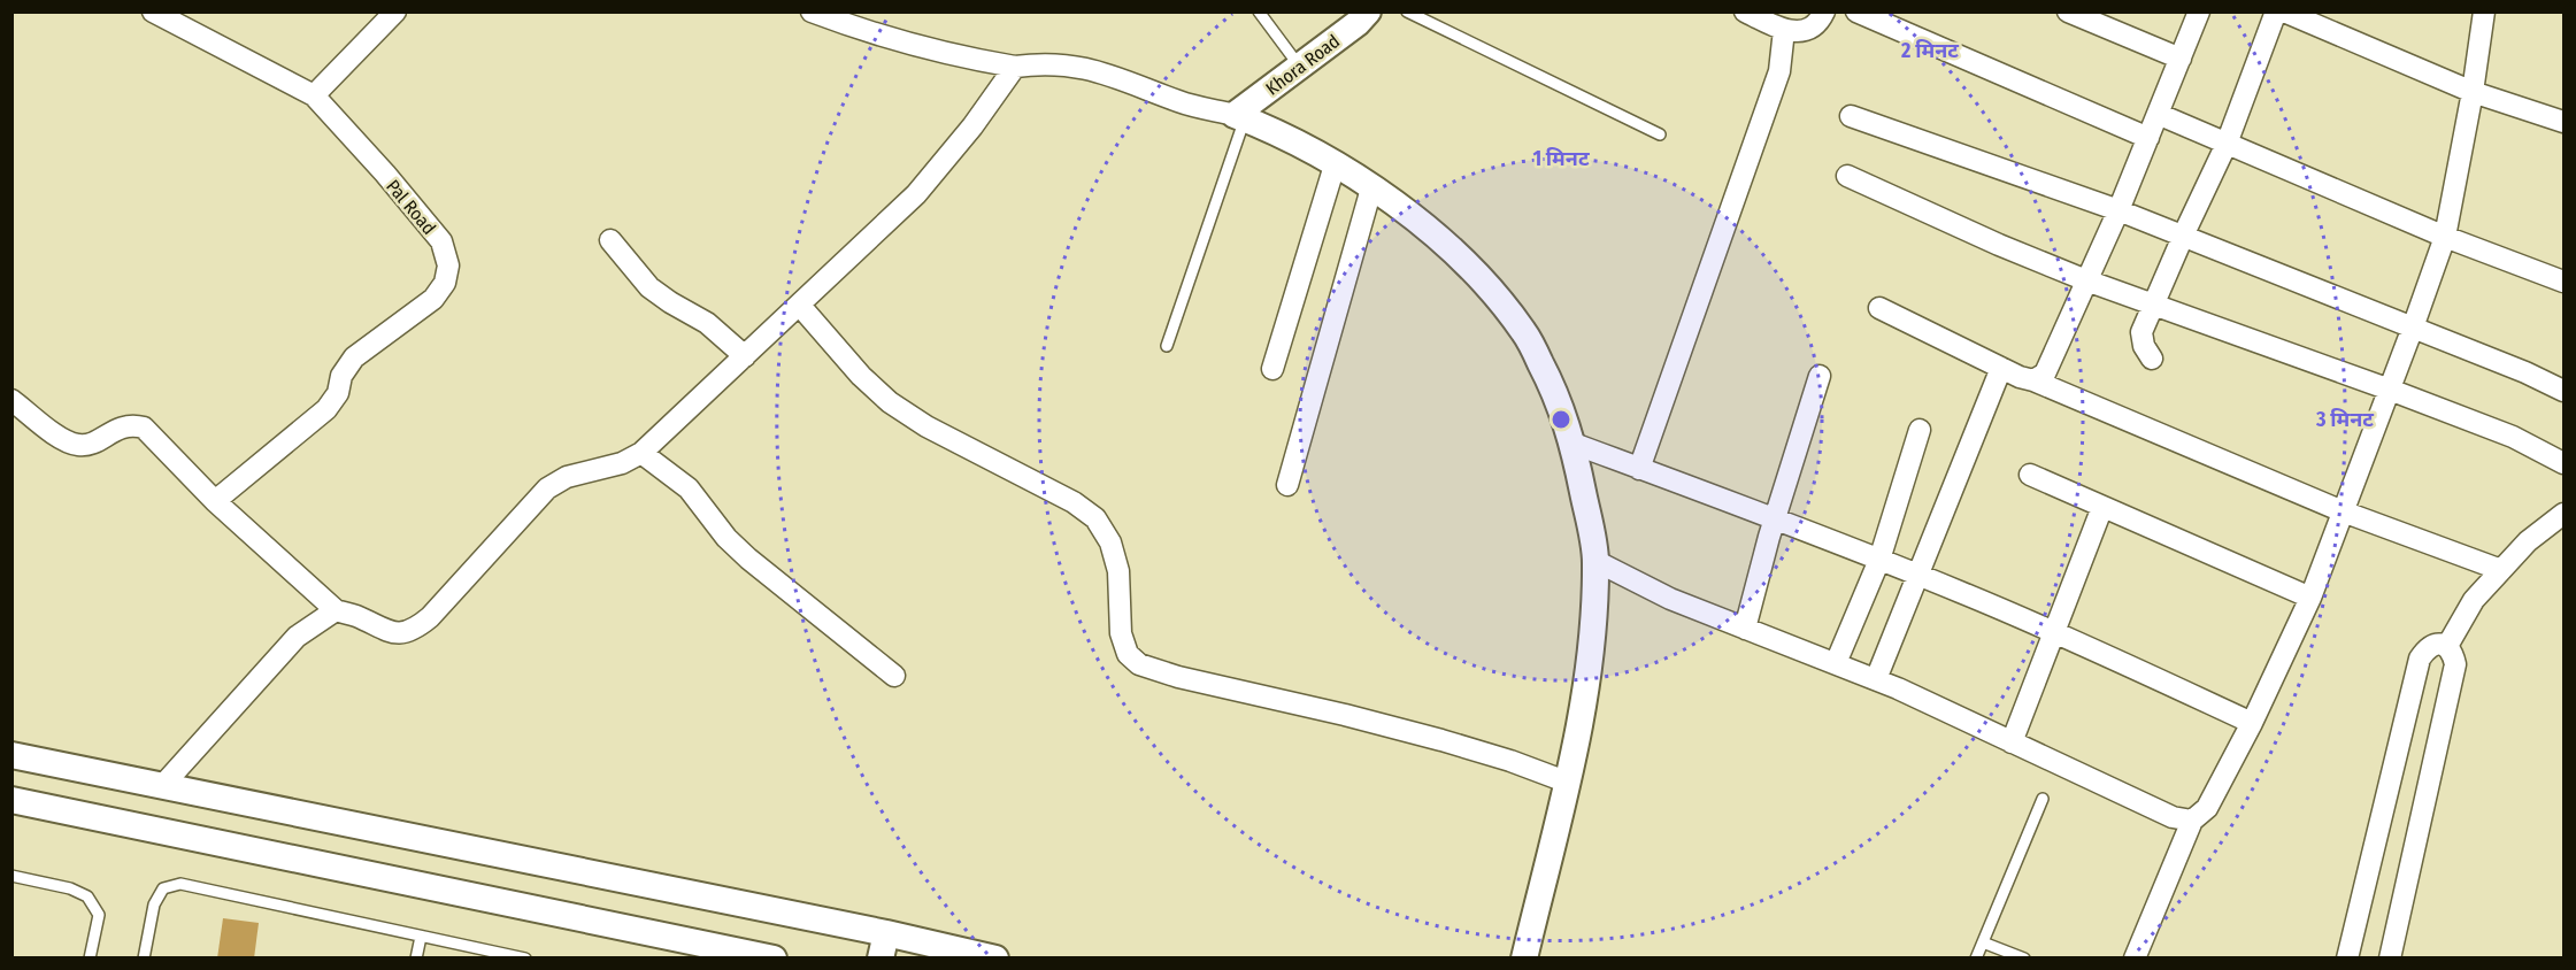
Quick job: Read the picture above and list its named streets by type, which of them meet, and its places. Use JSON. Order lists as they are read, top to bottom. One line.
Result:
{"streets":{"street":["Khora Road","Pal Road"]},"rings":["2 मिनट","1 मिनट","3 मिनट"]}
